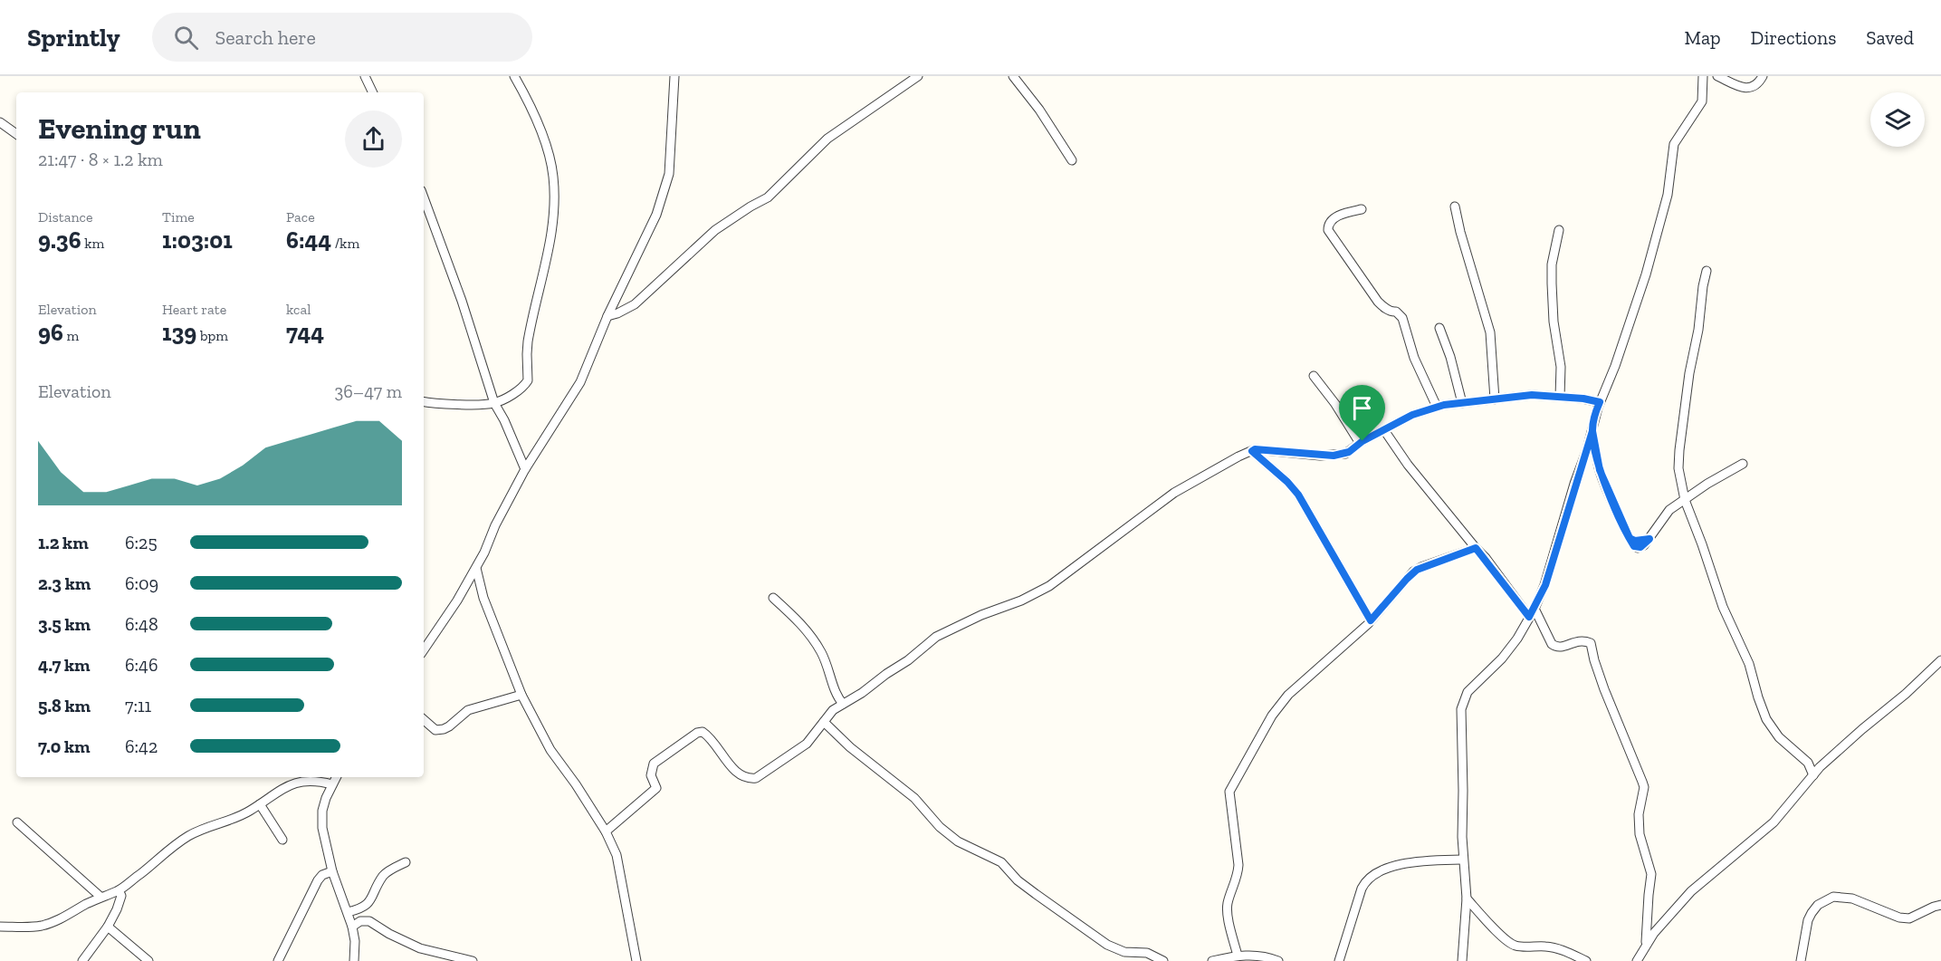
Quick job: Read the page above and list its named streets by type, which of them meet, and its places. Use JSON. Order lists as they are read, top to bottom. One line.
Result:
{"page":{"header":"Sprintly","search":"Search here","nav":["Map","Directions","Saved"],"heading":["Evening run","21:47 · 8 × 1.2 km"],"stats":[["Distance","9.36 km"],["Time","1:03:01"],["Pace","6:44 /km"],["Elevation","96 m"],["Heart rate","139 bpm"],["kcal","744"]],"chart":["Elevation","36–47 m"],"list":[{"name":"1.2 km","note":"6:25"},{"name":"2.3 km","note":"6:09"},{"name":"3.5 km","note":"6:48"},{"name":"4.7 km","note":"6:46"},{"name":"5.8 km","note":"7:11"},{"name":"7.0 km","note":"6:42"}]}}
